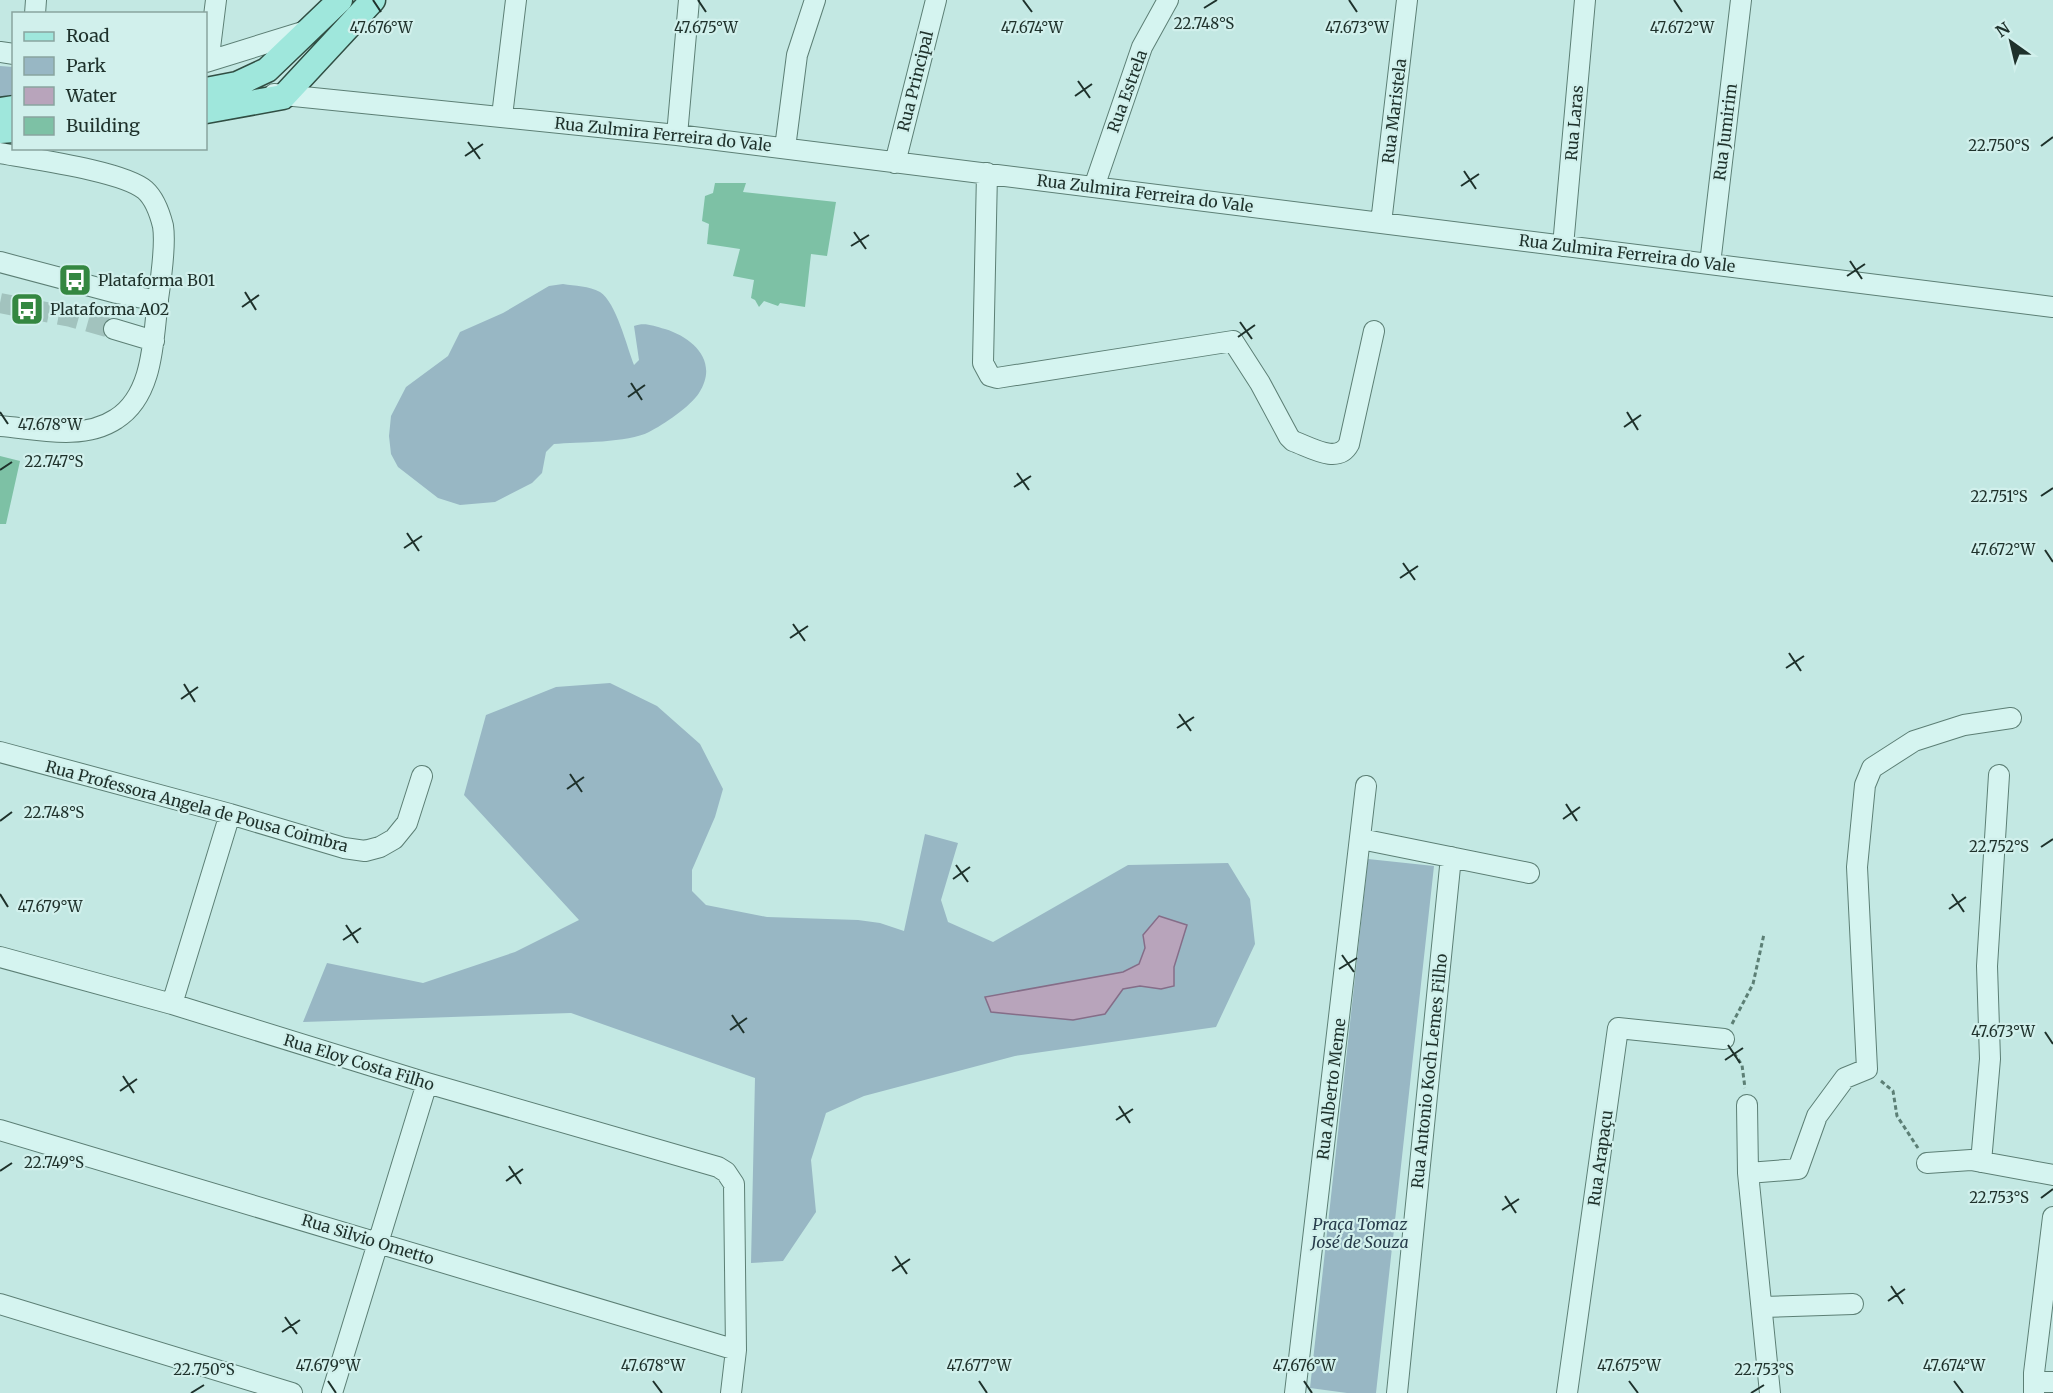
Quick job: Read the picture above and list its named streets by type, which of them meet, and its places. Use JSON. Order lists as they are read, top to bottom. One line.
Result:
{"streets":{"street":["Rua Principal","Rua Estrela","Rua Maristela","Rua Laras","Rua Jumirim","Rua Zulmira Ferreira do Vale","Rua Professora Angela de Pousa Coimbra","Rua Eloy Costa Filho","Rua Antonio Koch Lemes Filho","Rua Alberto Meme","Rua Arapaçu","Rua Silvio Ometto"]},"crossings":[["Rua Principal","Rua Zulmira Ferreira do Vale"],["Rua Estrela","Rua Zulmira Ferreira do Vale"],["Rua Maristela","Rua Zulmira Ferreira do Vale"],["Rua Laras","Rua Zulmira Ferreira do Vale"],["Rua Jumirim","Rua Zulmira Ferreira do Vale"],["Rua Eloy Costa Filho","Rua Silvio Ometto"]],"parks":["Praça Tomaz José de Souza"],"places":{"bus stop":["Plataforma B01","Plataforma A02"]},"legend":["Road","Park","Water","Building"],"north":"top left","coordinates":["22.748°S","47.676°W","47.675°W","47.674°W","47.673°W","47.672°W","22.750°S","47.678°W","22.747°S","22.751°S","22.752°S","47.679°W","22.749°S","22.753°S","47.677°W"]}
